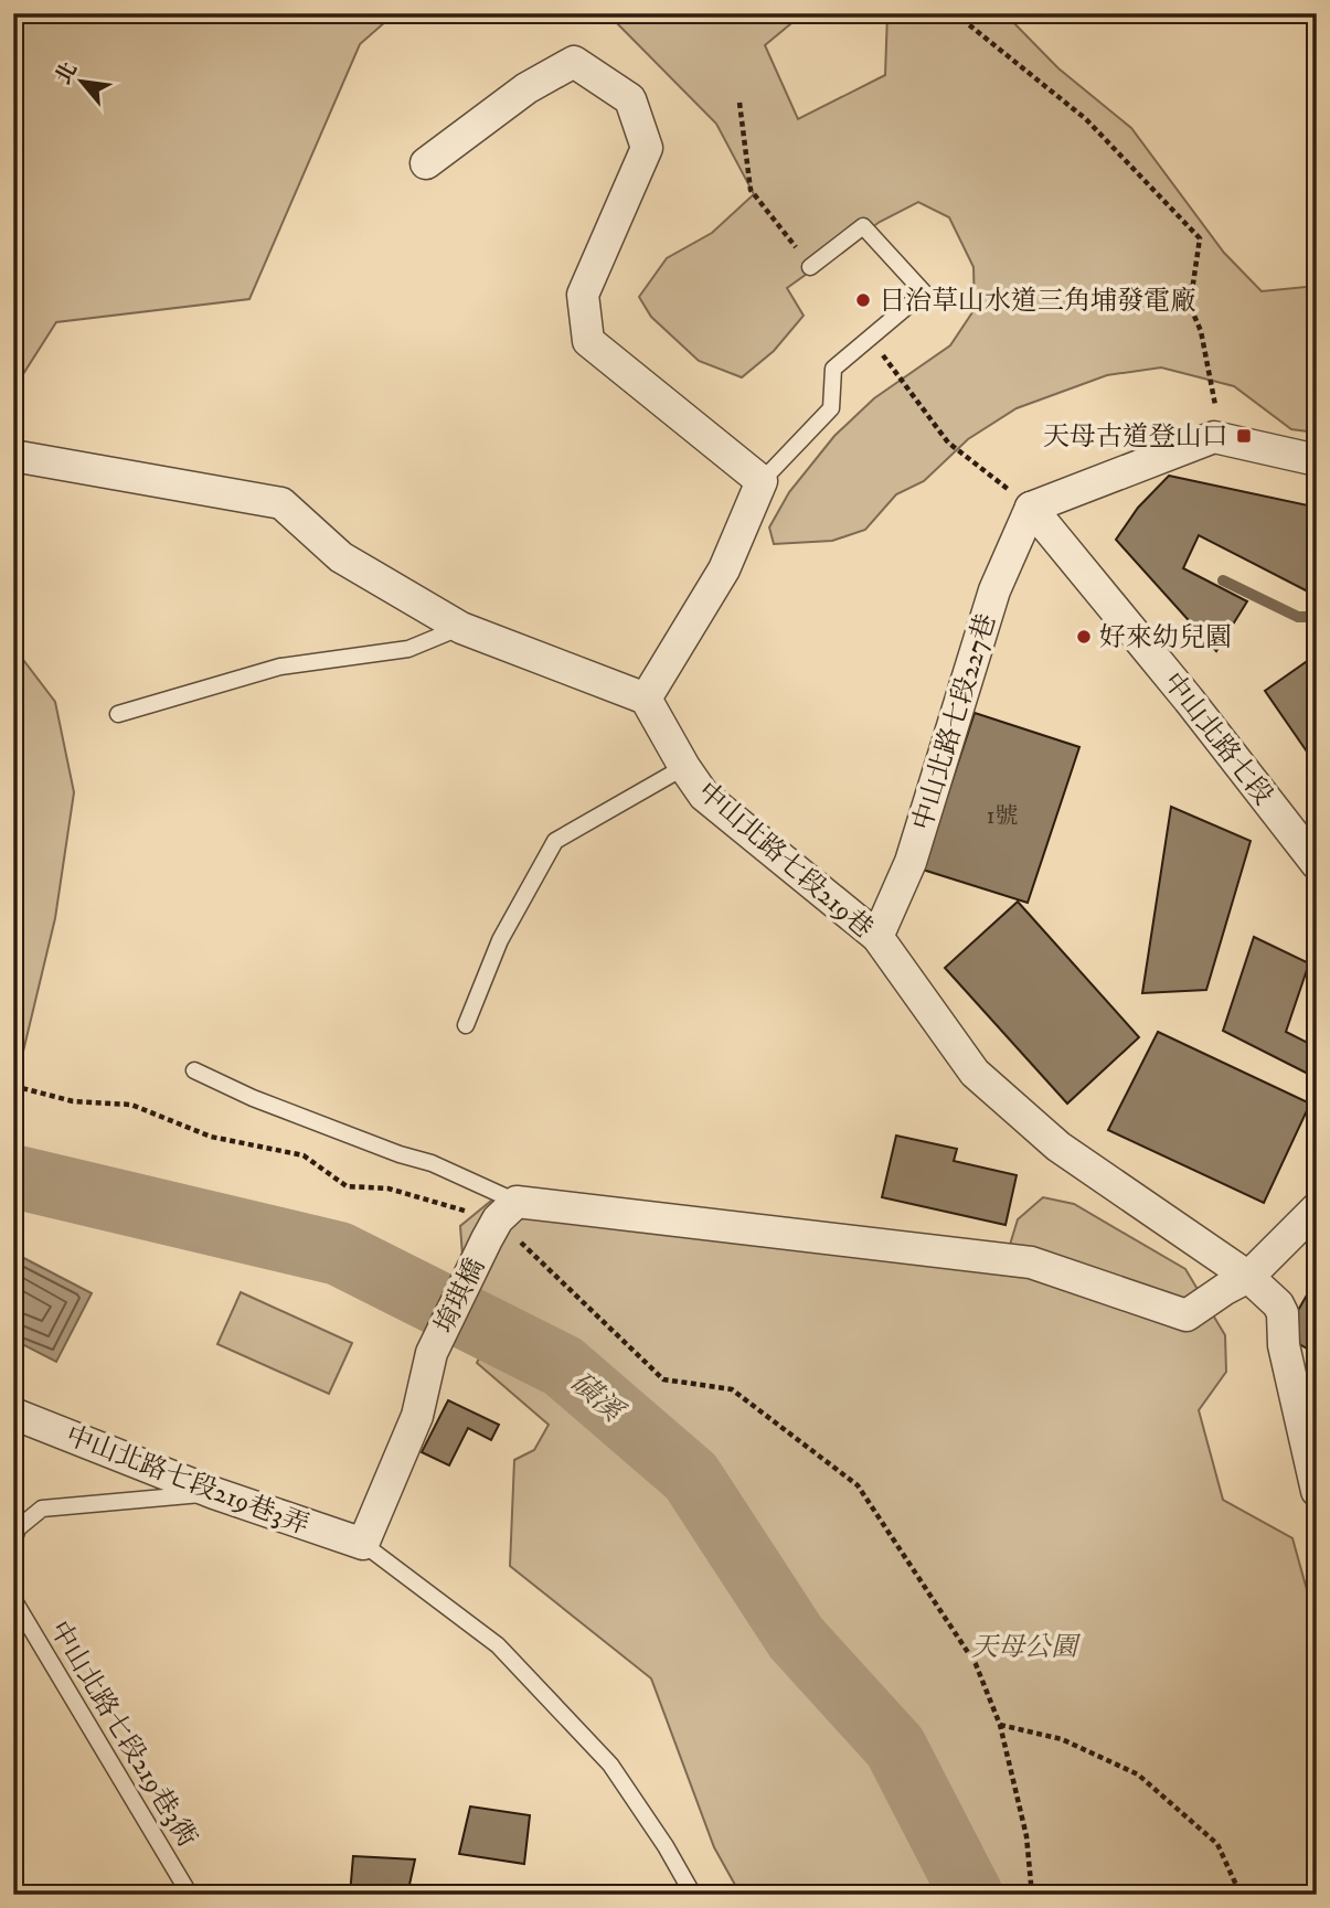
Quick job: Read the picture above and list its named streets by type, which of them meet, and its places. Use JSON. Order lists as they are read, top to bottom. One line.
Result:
{"streets":{"street":["中山北路七段227巷","中山北路七段","中山北路七段219巷","堉琪橋","中山北路七段219巷3弄"],"lane":["中山北路七段219巷3衖"]},"crossings":[["中山北路七段227巷","中山北路七段"],["中山北路七段227巷","中山北路七段219巷"],["堉琪橋","中山北路七段219巷3弄"]],"water":["磺溪"],"parks":["天母公園"],"places":{"other":["日治草山水道三角埔發電廠","好來幼兒園"],"transit":["天母古道登山口"]},"house_numbers":["1號"],"north":"top left"}
